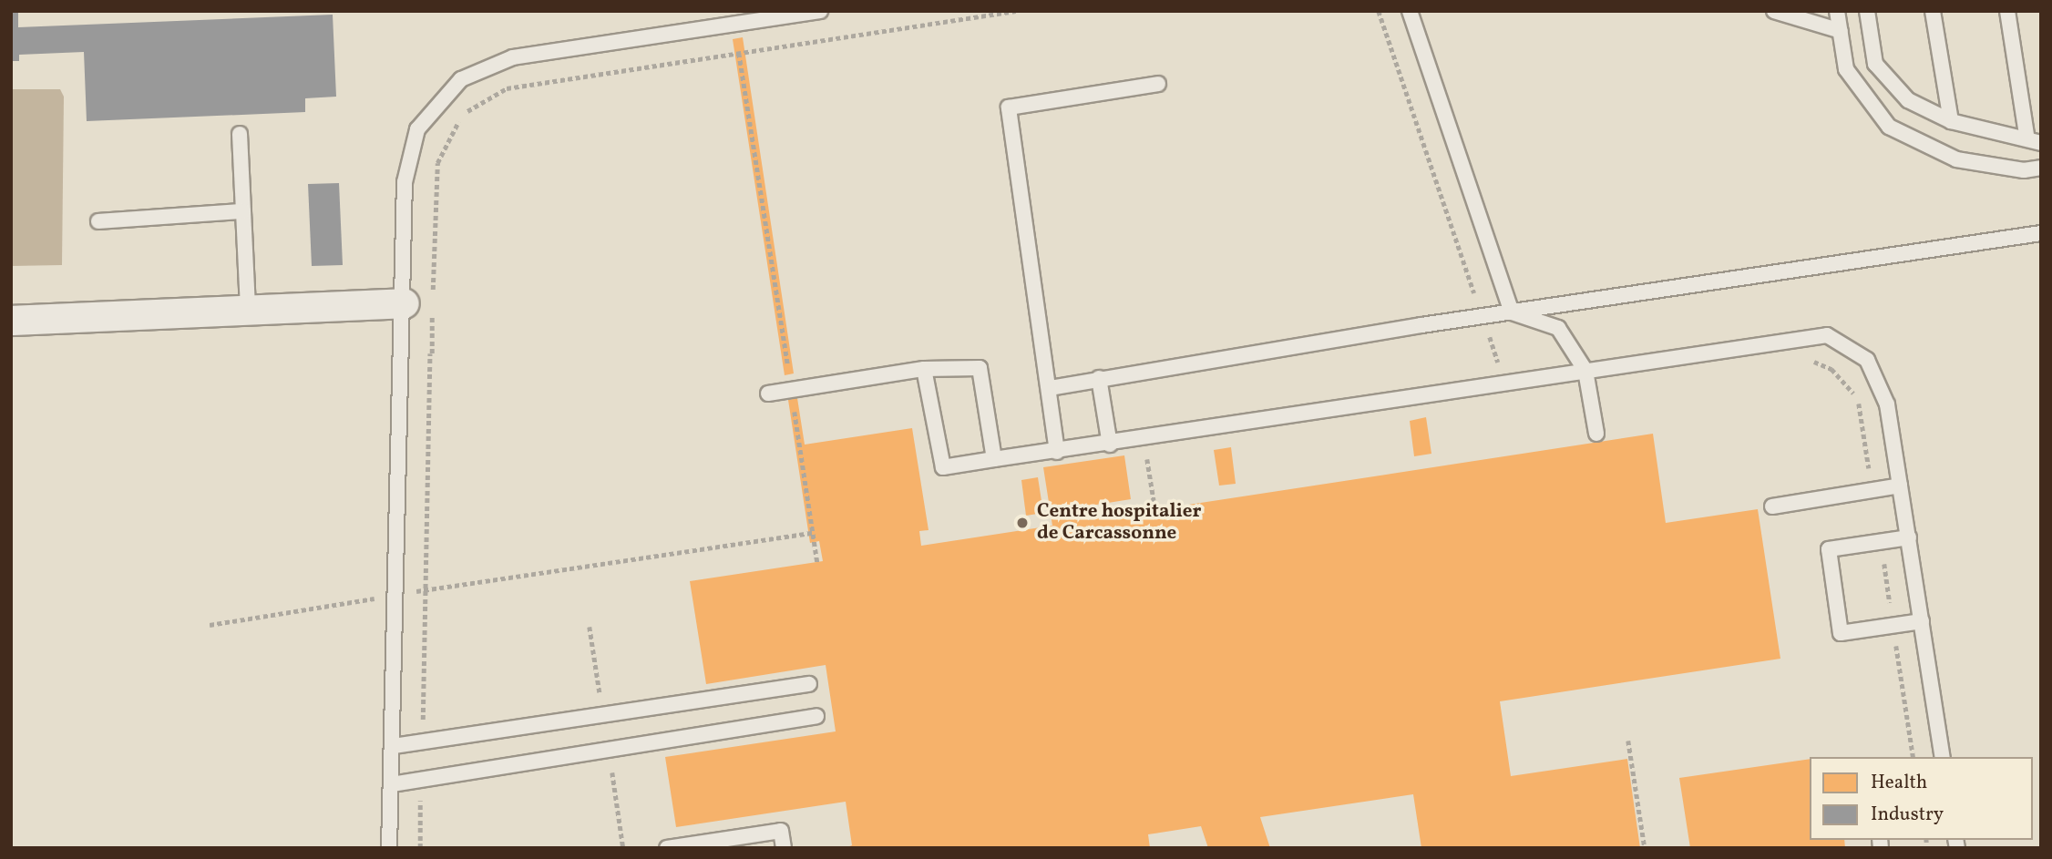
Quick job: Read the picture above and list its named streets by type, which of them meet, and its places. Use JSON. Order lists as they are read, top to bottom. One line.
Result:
{"places":["Centre hospitalier de Carcassonne"],"legend":["Health","Industry"]}
